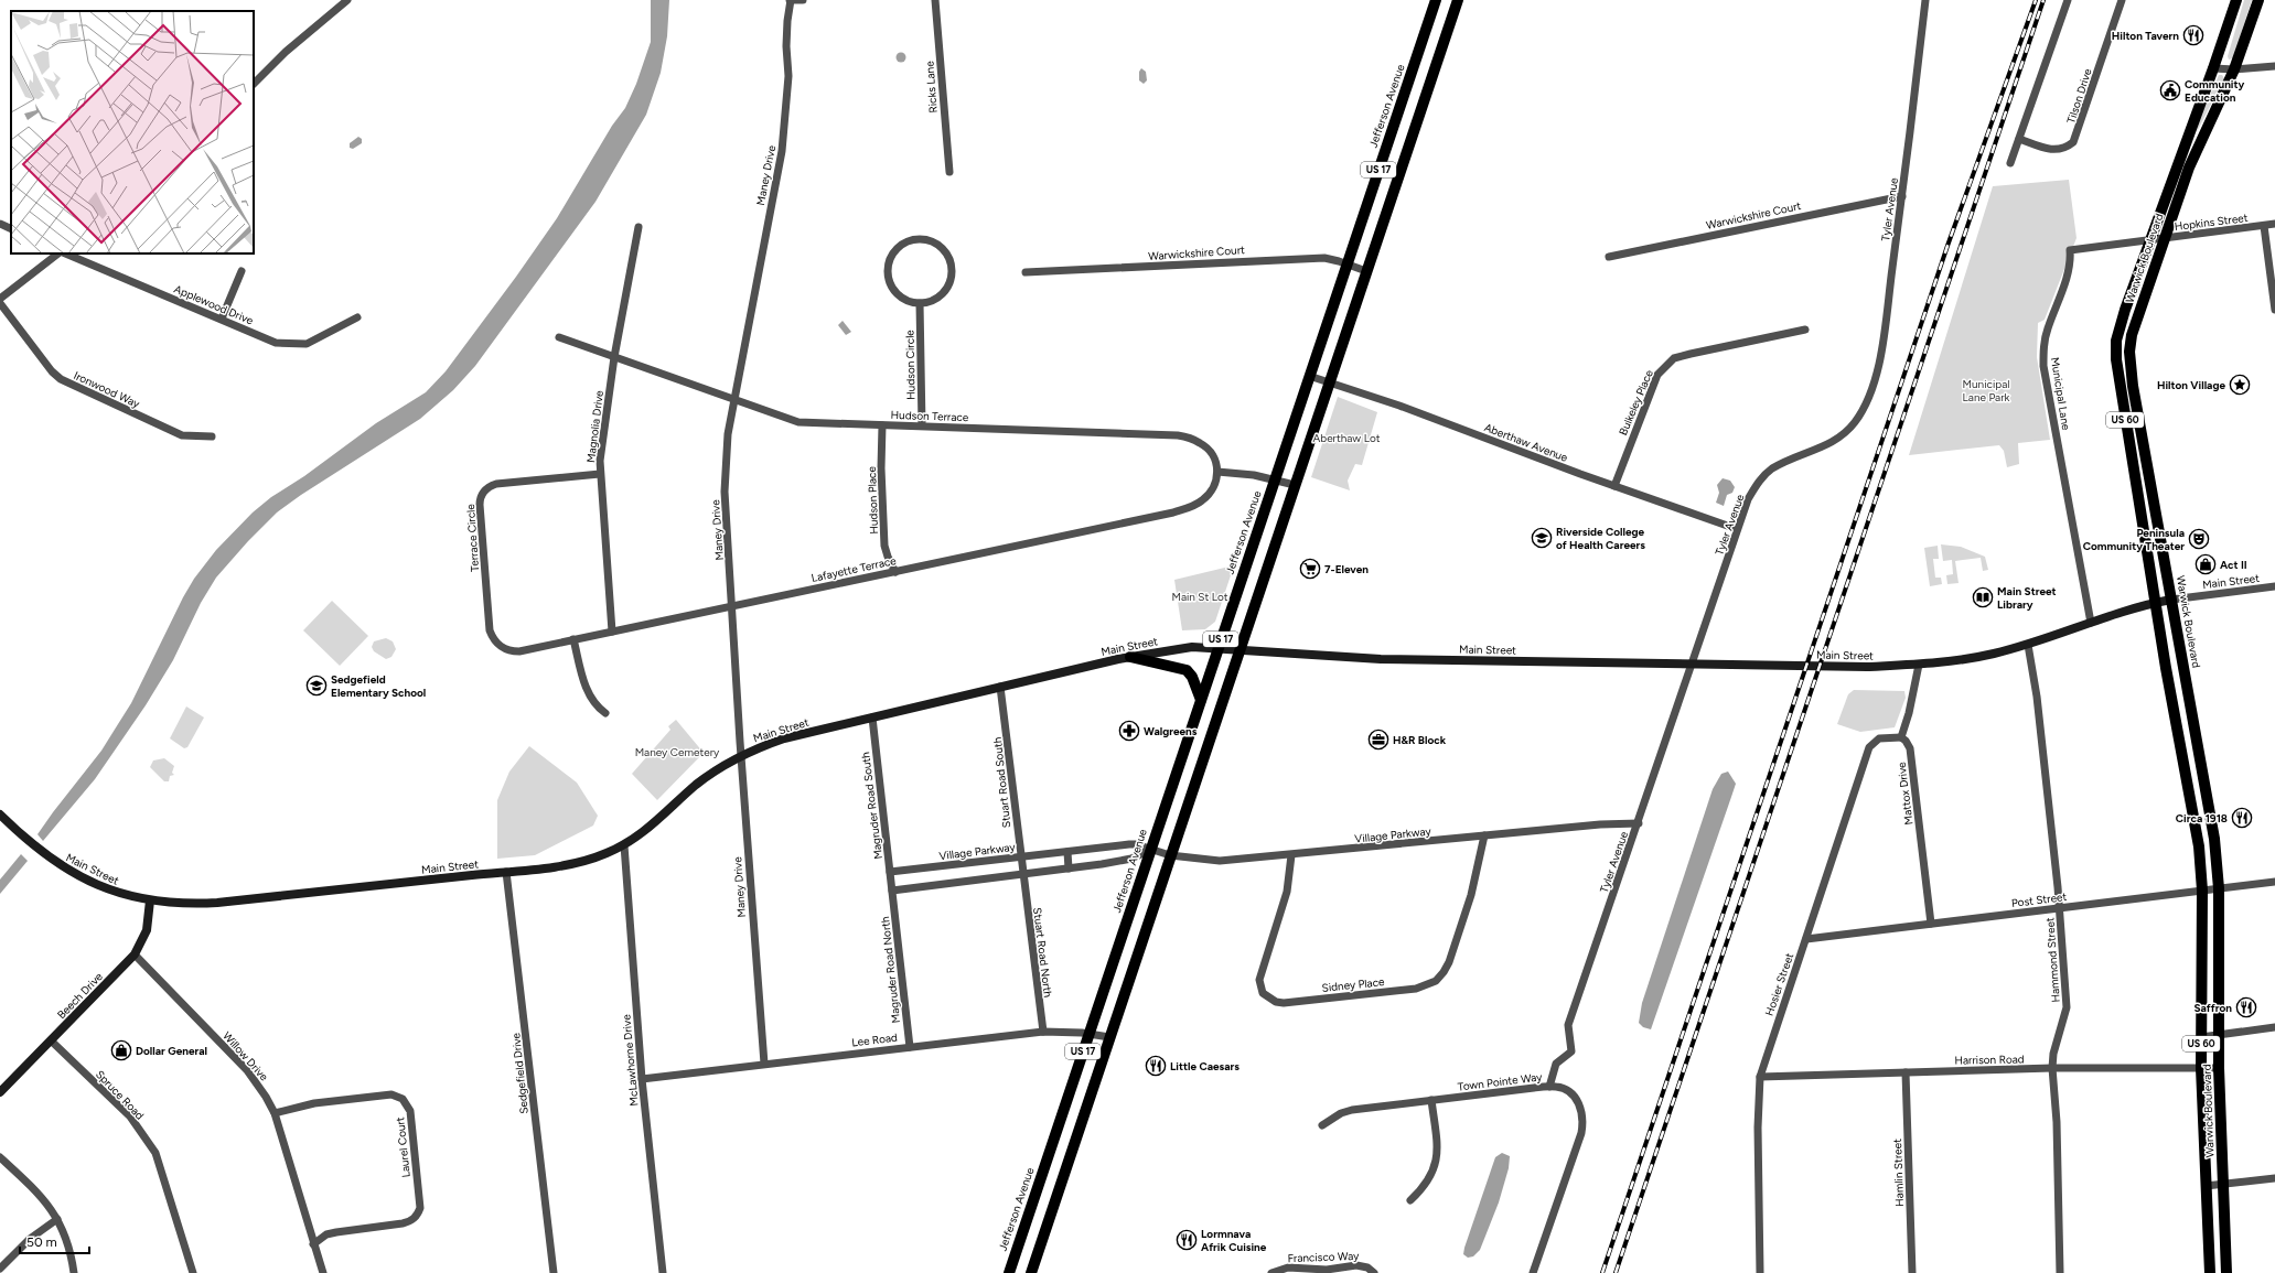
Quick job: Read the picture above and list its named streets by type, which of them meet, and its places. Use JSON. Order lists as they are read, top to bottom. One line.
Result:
{"streets":{"main road":["Jefferson Avenue","US 17","Warwick Boulevard","US 60","Main Street","Beech Drive"],"street":["Ricks Lane","Tilson Drive","Maney Drive","Tyler Avenue","Warwickshire Court","Hopkins Street","Applewood Drive","Hudson Circle","Ironwood Way","Municipal Lane","Bulkeley Place","Hudson Terrace","Magnolia Drive","Aberthaw Avenue","Hudson Place","Terrace Circle","Lafayette Terrace","Stuart Road South","Mattox Drive","Magruder Road South","Village Parkway","Post Street","Stuart Road North","Hammond Street","Magruder Road North","Sidney Place","Hosier Street","Lee Road","Willow Drive","Harrison Road","McLawhorne Drive","Sedgefield Drive","Town Pointe Way","Spruce Road","Laurel Court","Hamlin Street","Francisco Way"]},"crossings":[["Jefferson Avenue","Warwickshire Court"],["Jefferson Avenue","Aberthaw Avenue"],["Jefferson Avenue","Main Street"],["Jefferson Avenue","Village Parkway"],["Jefferson Avenue","Lee Road"],["US 17","Warwickshire Court"],["US 17","Aberthaw Avenue"],["US 17","Main Street"],["US 17","Village Parkway"],["US 17","Lee Road"],["Maney Drive","Hudson Terrace"],["Maney Drive","Lafayette Terrace"],["Maney Drive","Main Street"],["Maney Drive","Lee Road"],["Tyler Avenue","Warwickshire Court"],["Tyler Avenue","Aberthaw Avenue"],["Tyler Avenue","Main Street"],["Tyler Avenue","Village Parkway"],["Tyler Avenue","Town Pointe Way"],["Hopkins Street","Warwick Boulevard"],["Hopkins Street","Municipal Lane"],["Warwick Boulevard","Municipal Lane"],["Warwick Boulevard","Main Street"],["Warwick Boulevard","Post Street"],["Warwick Boulevard","Harrison Road"],["Hudson Circle","Hudson Terrace"],["Municipal Lane","Main Street"],["Bulkeley Place","Aberthaw Avenue"],["Hudson Terrace","Magnolia Drive"],["Hudson Terrace","Hudson Place"],["Hudson Terrace","Lafayette Terrace"],["Magnolia Drive","Terrace Circle"],["Magnolia Drive","Lafayette Terrace"],["Hudson Place","Lafayette Terrace"],["Terrace Circle","Lafayette Terrace"],["Main Street","Stuart Road South"],["Main Street","Magruder Road South"],["Main Street","Hammond Street"],["Main Street","Beech Drive"],["Main Street","McLawhorne Drive"],["Main Street","Sedgefield Drive"],["Stuart Road South","Village Parkway"],["Stuart Road South","Stuart Road North"],["Mattox Drive","Post Street"],["Mattox Drive","Hosier Street"],["Magruder Road South","Village Parkway"],["Magruder Road South","Magruder Road North"],["Village Parkway","Sidney Place"],["Post Street","Hammond Street"],["Post Street","Hosier Street"],["Stuart Road North","Lee Road"],["Hammond Street","Harrison Road"],["Magruder Road North","Lee Road"],["Hosier Street","Harrison Road"],["Beech Drive","Willow Drive"],["Beech Drive","Spruce Road"],["Lee Road","McLawhorne Drive"],["Willow Drive","Laurel Court"],["Harrison Road","Hamlin Street"]],"parks":["Municipal Lane Park","Aberthaw Lot","Main St Lot","Maney Cemetery"],"places":{"restaurant":["Hilton Tavern","Circa 1918","Saffron","Little Caesars","Lormnava Afrik Cuisine"],"public building":["Community Education"],"place":["Hilton Village"],"school or university":["Riverside College of Health Careers","Sedgefield Elementary School"],"theatre":["Peninsula Community Theater"],"shop":["Act II","Dollar General"],"supermarket":["7-Eleven"],"library":["Main Street Library"],"pharmacy":["Walgreens"],"office":["H&R Block"]},"scale_bar":"50 m"}
